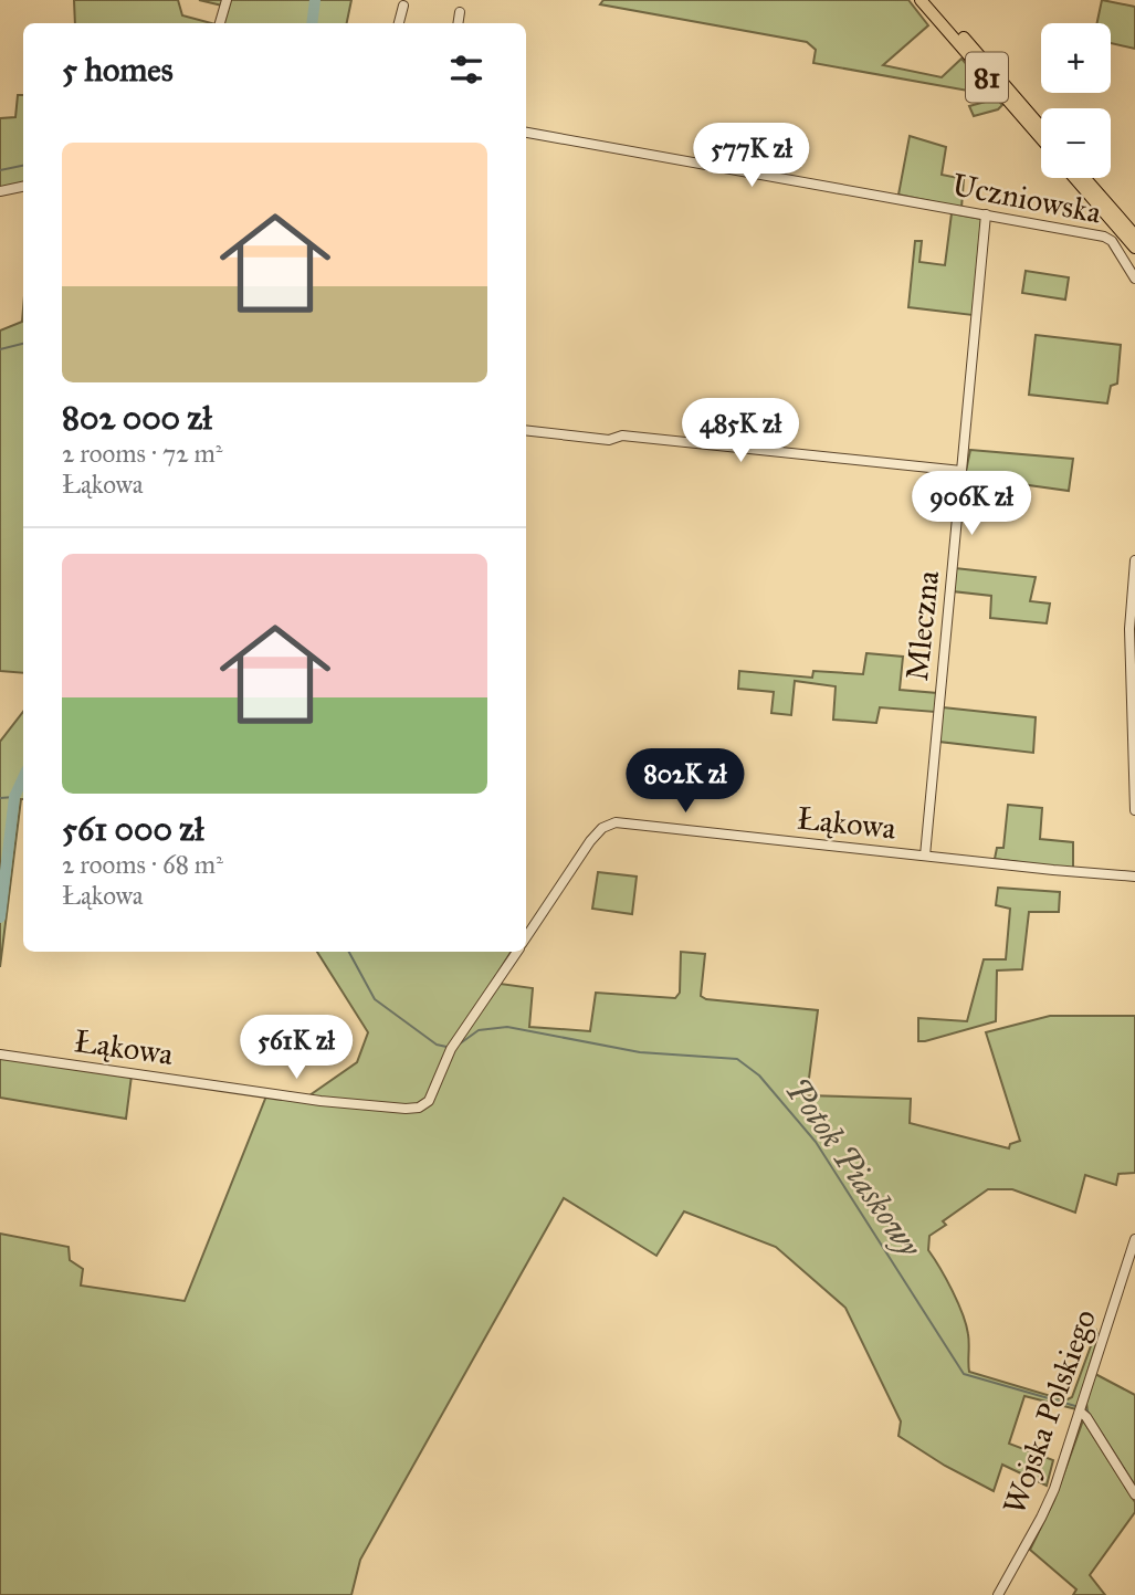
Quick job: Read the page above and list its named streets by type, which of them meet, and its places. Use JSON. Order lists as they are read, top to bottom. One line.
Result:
{"streets":{"main road":["81"],"street":["Uczniowska","Mleczna","Łąkowa","Wojska Polskiego"]},"crossings":[["Uczniowska","Mleczna"],["Mleczna","Łąkowa"]],"water":["Potok Piaskowy"],"page":{"map_buttons":["+","−"],"heading":"5 homes","list":[{"name":"802 000 zł","note":"2 rooms · 72 m² · Łąkowa"},{"name":"561 000 zł","note":"2 rooms · 68 m² · Łąkowa"}],"price":["577K zł","485K zł","906K zł","802K zł","561K zł"]}}
